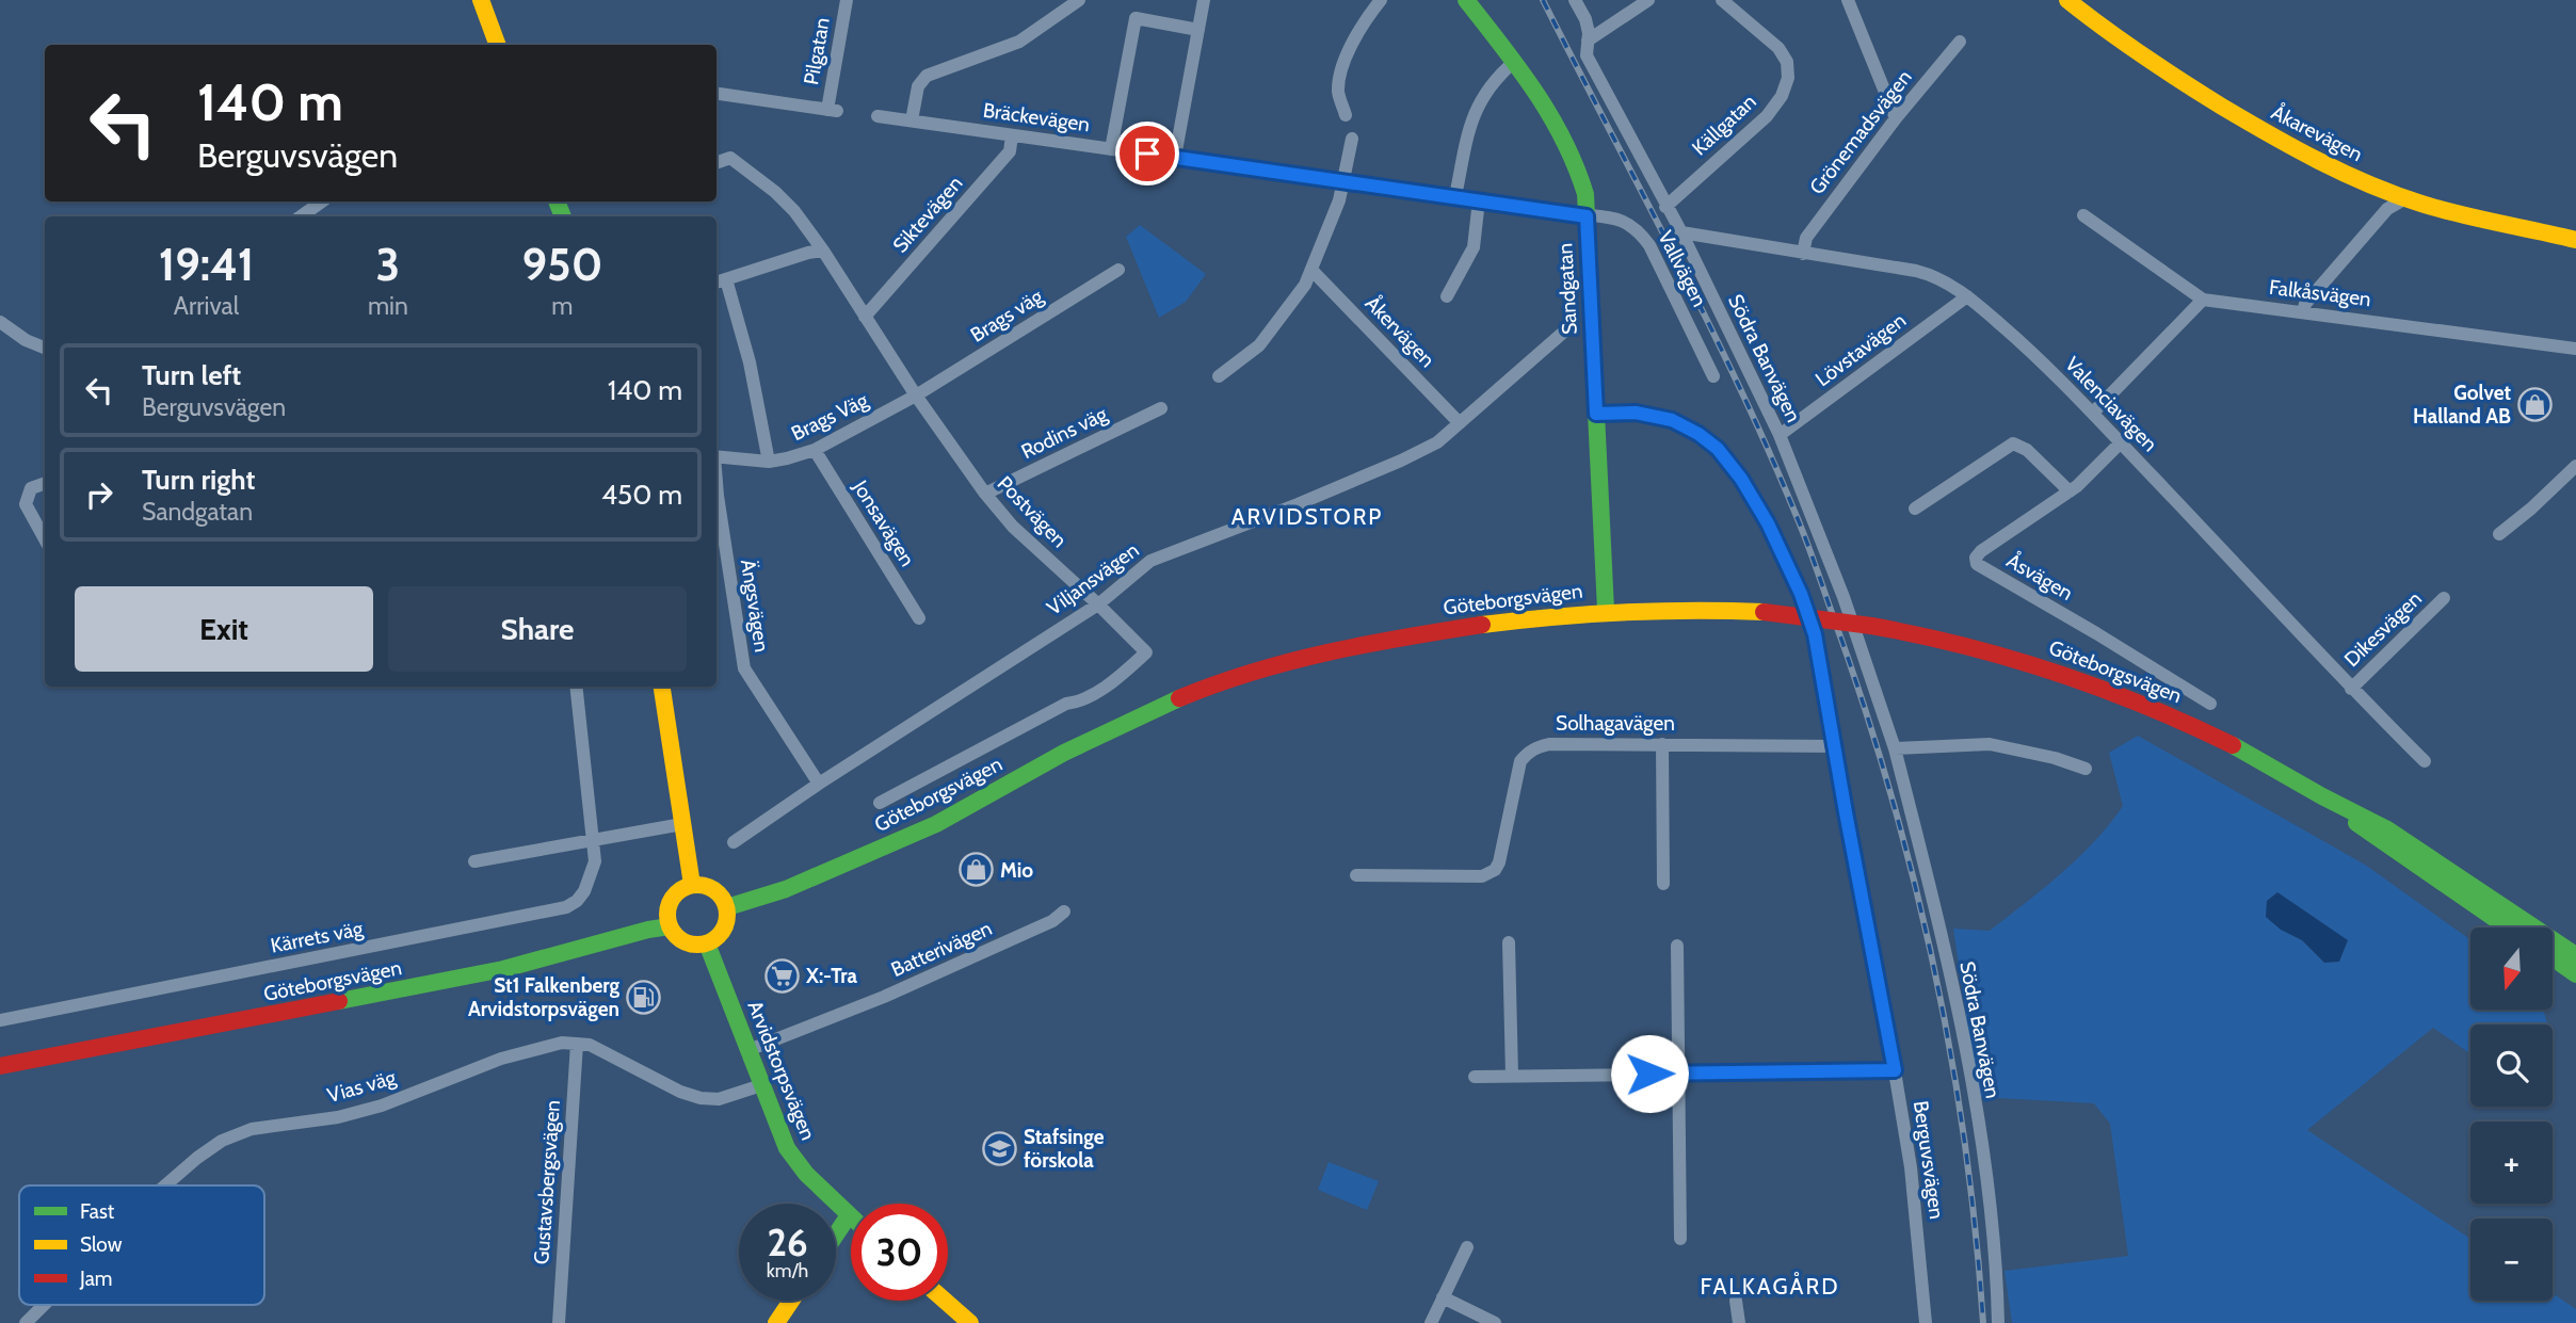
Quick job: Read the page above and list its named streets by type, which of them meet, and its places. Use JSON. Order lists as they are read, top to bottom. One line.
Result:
{"streets":{"main road":["Åkarevägen","Sandgatan","Göteborgsvägen","Arvidstorpsvägen"],"street":["Pilgatan","Bräckevägen","Källgatan","Grönemadsvägen","Siktevägen","Vallvägen","Falkåsvägen","Brags väg","Åkervägen","Lövstavägen","Södra Banvägen","Valenciavägen","Brags Väg","Rodins väg","Postvägen","Jonsavägen","Åsvägen","Viljansvägen","Ängsvägen","Dikesvägen","Solhagavägen","Kärrets väg","Batterivägen","Vias väg","Berguvsvägen","Gustavsbergsvägen"]},"crossings":[["Bräckevägen","Siktevägen"],["Bräckevägen","Vallvägen"],["Bräckevägen","Sandgatan"],["Källgatan","Södra Banvägen"],["Grönemadsvägen","Valenciavägen"],["Siktevägen","Postvägen"],["Vallvägen","Sandgatan"],["Sandgatan","Göteborgsvägen"],["Sandgatan","Berguvsvägen"],["Brags väg","Brags Väg"],["Brags väg","Postvägen"],["Åkervägen","Viljansvägen"],["Lövstavägen","Södra Banvägen"],["Lövstavägen","Valenciavägen"],["Södra Banvägen","Valenciavägen"],["Valenciavägen","Åsvägen"],["Valenciavägen","Dikesvägen"],["Brags Väg","Postvägen"],["Brags Väg","Jonsavägen"],["Rodins väg","Postvägen"],["Postvägen","Viljansvägen"],["Viljansvägen","Ängsvägen"],["Göteborgsvägen","Arvidstorpsvägen"],["Solhagavägen","Berguvsvägen"],["Batterivägen","Arvidstorpsvägen"],["Arvidstorpsvägen","Vias väg"],["Vias väg","Gustavsbergsvägen"]],"districts":["ARVIDSTORP","FALKAGÅRD"],"places":{"shop":["Golvet Halland AB","Mio"],"supermarket":["X:-Tra"],"fuel station":["St1 Falkenberg Arvidstorpsvägen"],"school or university":["Stafsinge förskola"]},"legend":["Fast","Slow","Jam"],"north":"bottom","page":{"turn":["140 m","Berguvsvägen"],"eta":["19:41","Arrival","3","min","950","m"],"list":[{"name":"Turn left","note":"Berguvsvägen","value":"140 m"},{"name":"Turn right","note":"Sandgatan","value":"450 m"}],"buttons":["Exit","Share"],"map_buttons":["+","−"],"speed":"26 km/h","limit":"30"}}
